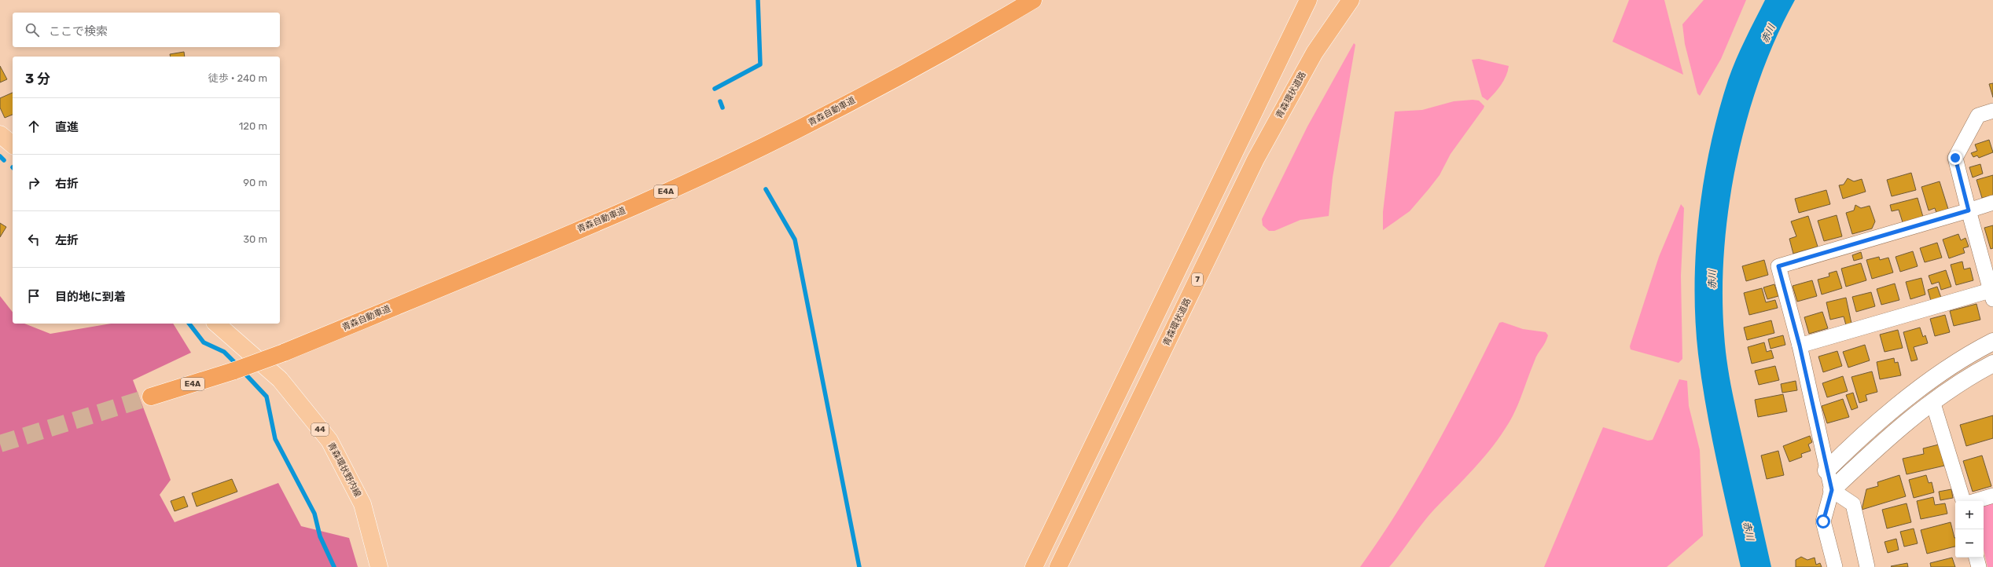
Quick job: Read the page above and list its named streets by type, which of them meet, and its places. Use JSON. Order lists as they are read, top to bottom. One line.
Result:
{"streets":{"highway":["青森環状道路","青森自動車道","E4A","7"],"main road":["44","青森環状野内線"]},"water":["赤川"],"page":{"search":"ここで検索","heading":["3 分","徒歩 · 240 m"],"list":[["直進","120 m"],["右折","90 m"],["左折","30 m"],"目的地に到着"],"map_buttons":["+","−"]}}
